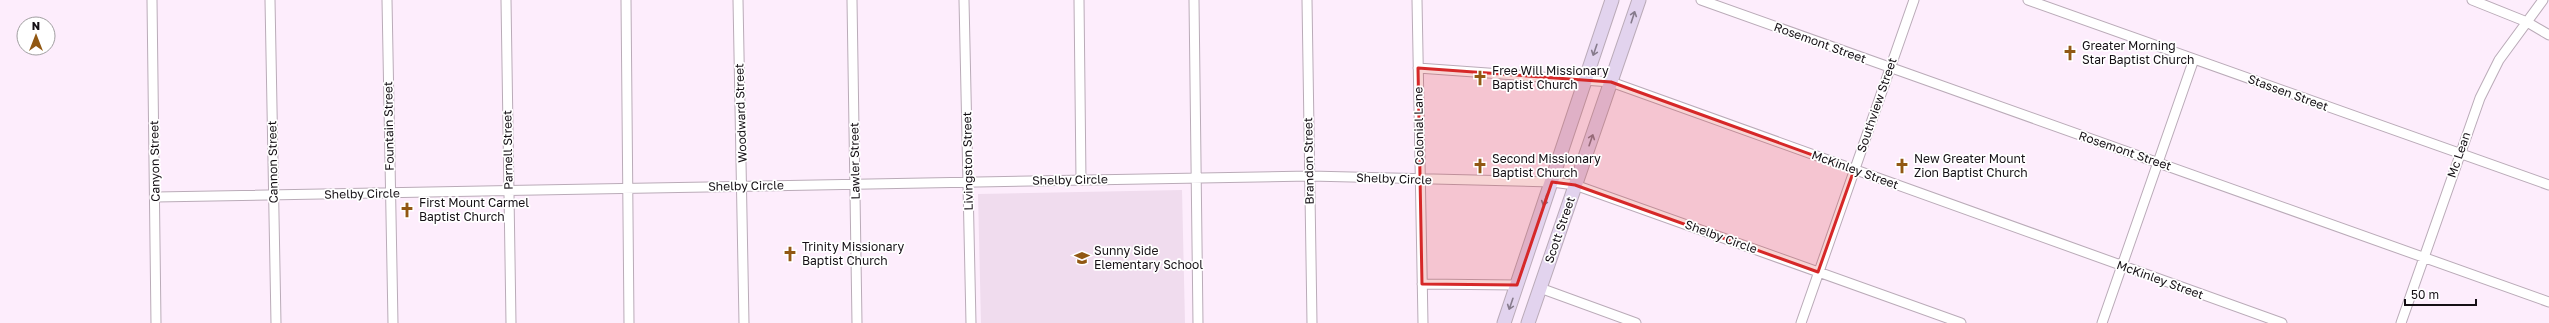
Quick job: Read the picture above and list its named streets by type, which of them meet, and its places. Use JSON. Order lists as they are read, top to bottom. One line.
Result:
{"streets":{"main road":["Scott Street"],"street":["Rosemont Street","Stassen Street","Southview Street","Woodward Street","Fountain Street","Colonial Lane","Parnell Street","Mc Lean","Canyon Street","Lawler Street","Livingston Street","Brandon Street","Cannon Street","McKinley Street","Shelby Circle"]},"crossings":[["Rosemont Street","Southview Street"],["Rosemont Street","Mc Lean"],["Stassen Street","Mc Lean"],["Southview Street","McKinley Street"],["Southview Street","Shelby Circle"],["Woodward Street","Shelby Circle"],["Fountain Street","Shelby Circle"],["Colonial Lane","McKinley Street"],["Colonial Lane","Shelby Circle"],["Parnell Street","Shelby Circle"],["Canyon Street","Shelby Circle"],["Lawler Street","Shelby Circle"],["Livingston Street","Shelby Circle"],["Brandon Street","Shelby Circle"],["Cannon Street","Shelby Circle"],["McKinley Street","Scott Street"],["Shelby Circle","Scott Street"]],"places":{"church":["Greater Morning Star Baptist Church","Free Will Missionary Baptist Church","Second Missionary Baptist Church","New Greater Mount Zion Baptist Church","First Mount Carmel Baptist Church","Trinity Missionary Baptist Church"],"school or university":["Sunny Side Elementary School"]},"scale_bar":"50 m","north":"top"}
